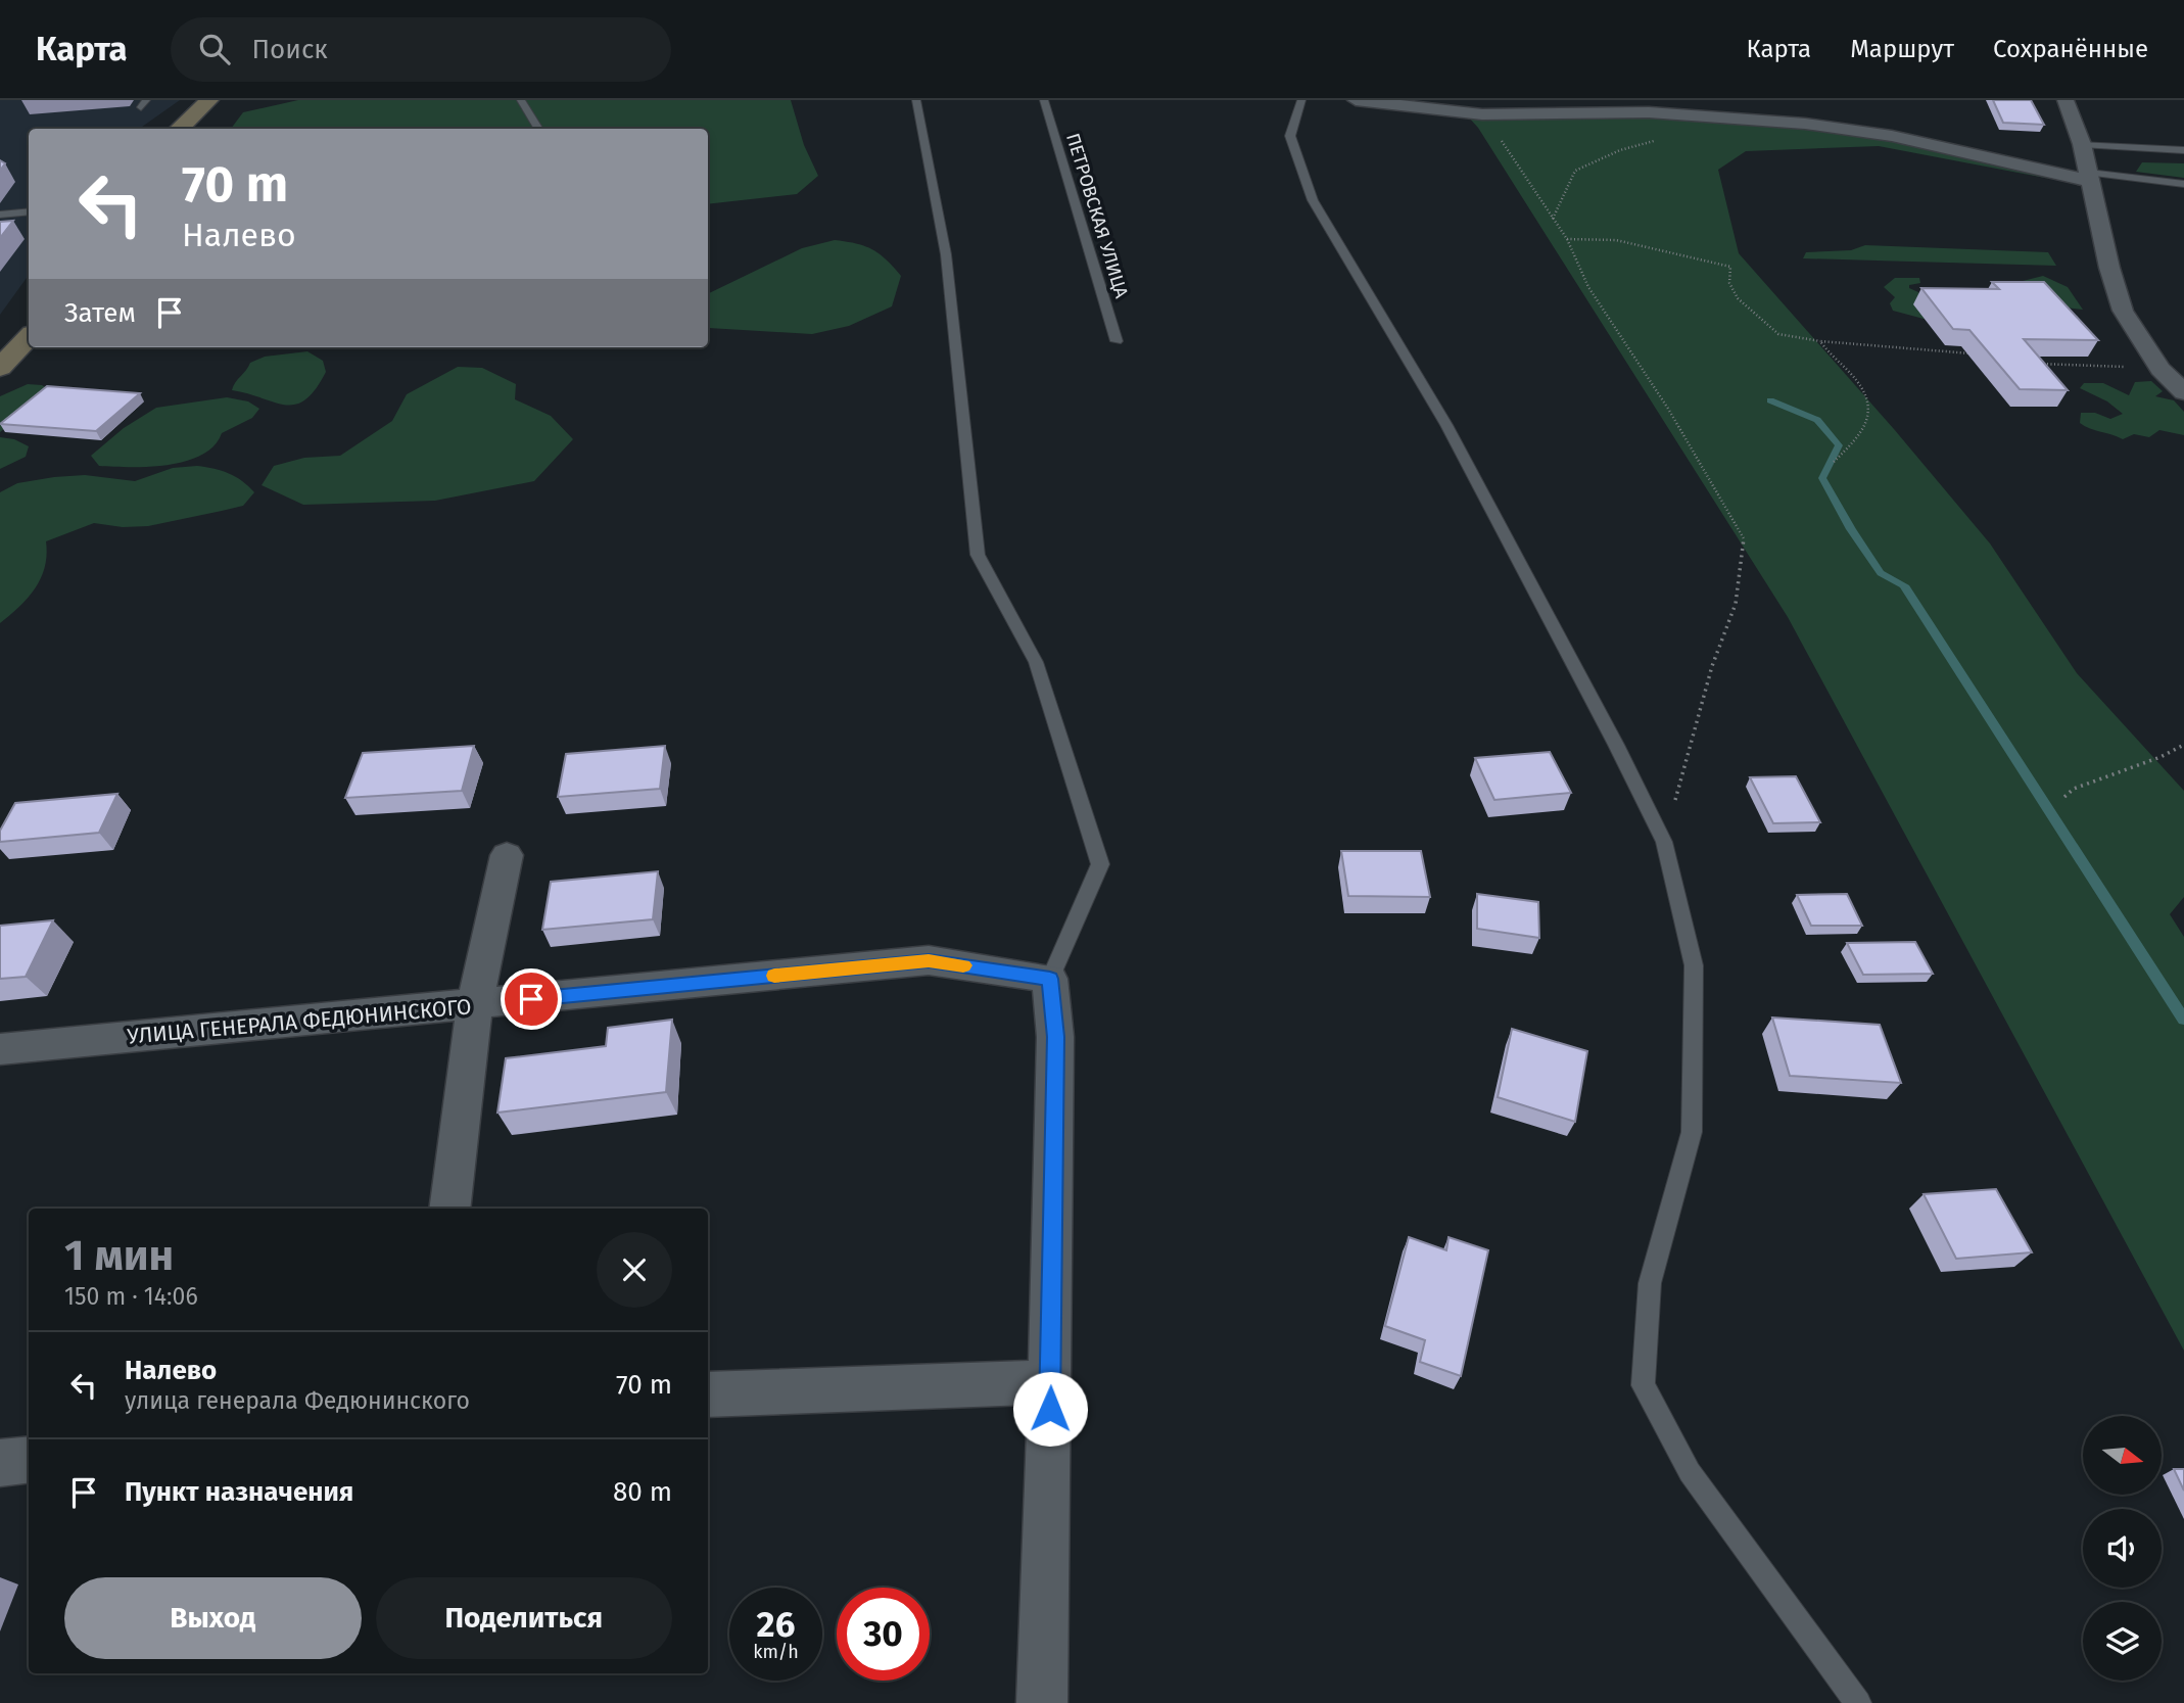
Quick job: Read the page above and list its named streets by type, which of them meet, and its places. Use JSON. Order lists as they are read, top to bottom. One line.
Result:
{"streets":{"street":["УЛИЦА ГЕНЕРАЛА ФЕДЮНИНСКОГО"],"lane":["ПЕТРОВСКАЯ УЛИЦА"]},"north":"right","page":{"header":"Карта","search":"Поиск","nav":["Карта","Маршрут","Сохранённые"],"turn":["70 m","Налево"],"then":"Затем","heading":["1 мин","150 m · 14:06"],"list":[{"name":"Налево","note":"улица генерала Федюнинского","value":"70 m"},{"name":"Пункт назначения","value":"80 m"}],"buttons":["Выход","Поделиться"],"speed":"26 km/h","limit":"30"}}
